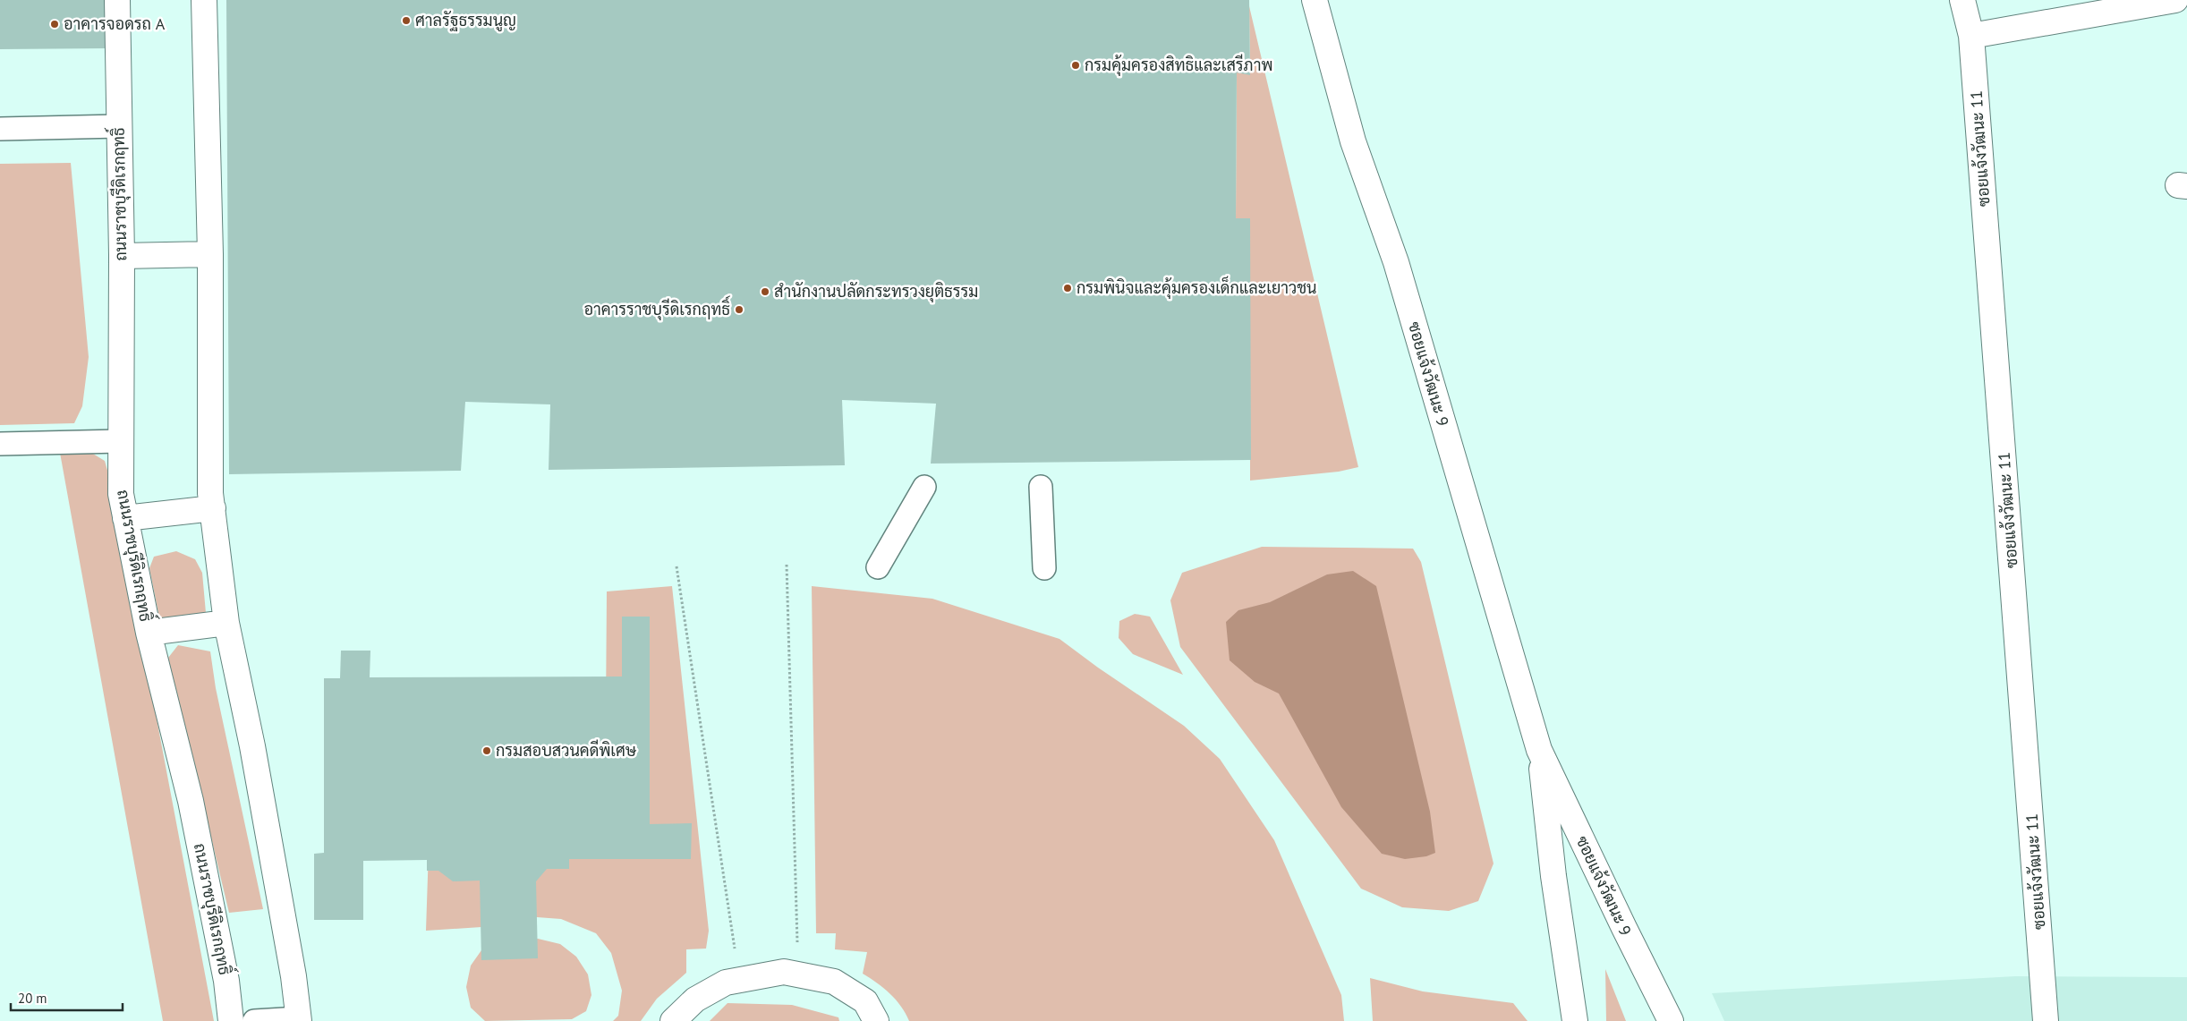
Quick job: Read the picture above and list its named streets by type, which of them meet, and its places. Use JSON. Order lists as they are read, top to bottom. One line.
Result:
{"streets":{"street":["ซอยแจ้งวัฒนะ 11","ถนนราชบุรีดิเรกฤทธิ์","ซอยแจ้งวัฒนะ 9"]},"places":["ศาลรัฐธรรมนูญ","อาคารจอดรถ A","กรมคุ้มครองสิทธิและเสรีภาพ","กรมพินิจและคุ้มครองเด็กและเยาวชน","สำนักงานปลัดกระทรวงยุติธรรม","อาคารราชบุรีดิเรกฤทธิ์","กรมสอบสวนคดีพิเศษ"],"scale_bar":"20 m"}
